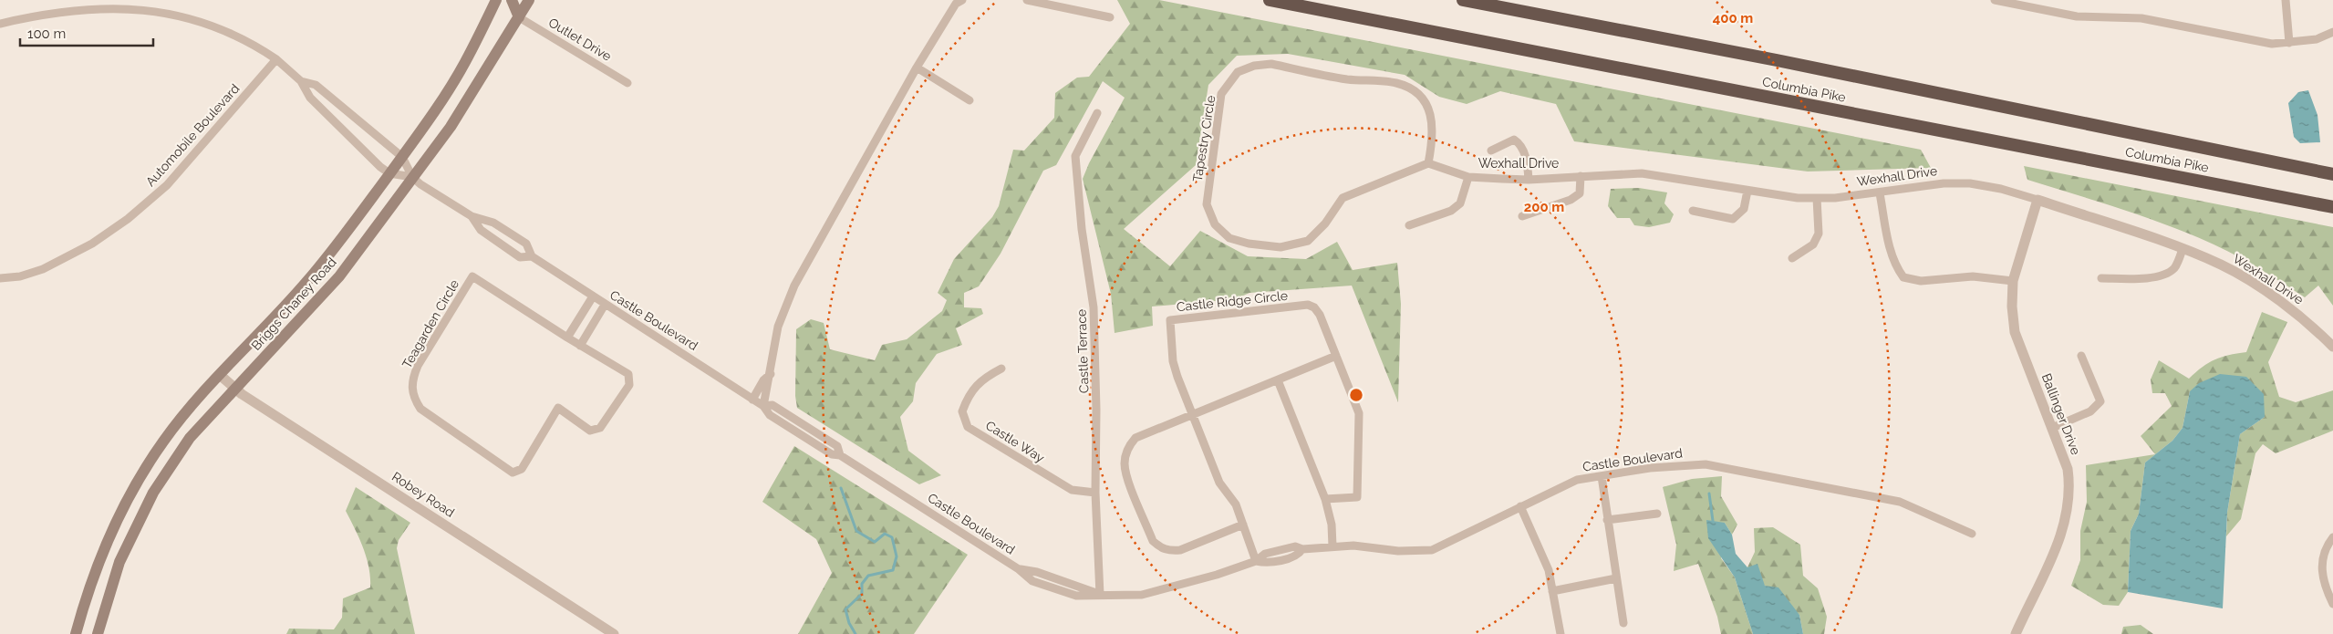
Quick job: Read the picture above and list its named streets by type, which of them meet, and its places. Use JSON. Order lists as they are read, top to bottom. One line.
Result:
{"streets":{"highway":["Columbia Pike"],"main road":["Briggs Chaney Road"],"street":["Outlet Drive","Automobile Boulevard","Tapestry Circle","Wexhall Drive","Castle Ridge Circle","Castle Boulevard","Teagarden Circle","Castle Terrace","Ballinger Drive","Castle Way","Robey Road"]},"crossings":[["Outlet Drive","Briggs Chaney Road"],["Tapestry Circle","Wexhall Drive"],["Wexhall Drive","Ballinger Drive"],["Castle Ridge Circle","Castle Boulevard"],["Briggs Chaney Road","Castle Boulevard"],["Briggs Chaney Road","Robey Road"],["Castle Boulevard","Castle Terrace"],["Castle Terrace","Castle Way"]],"scale_bar":"100 m","rings":["400 m","200 m"]}
